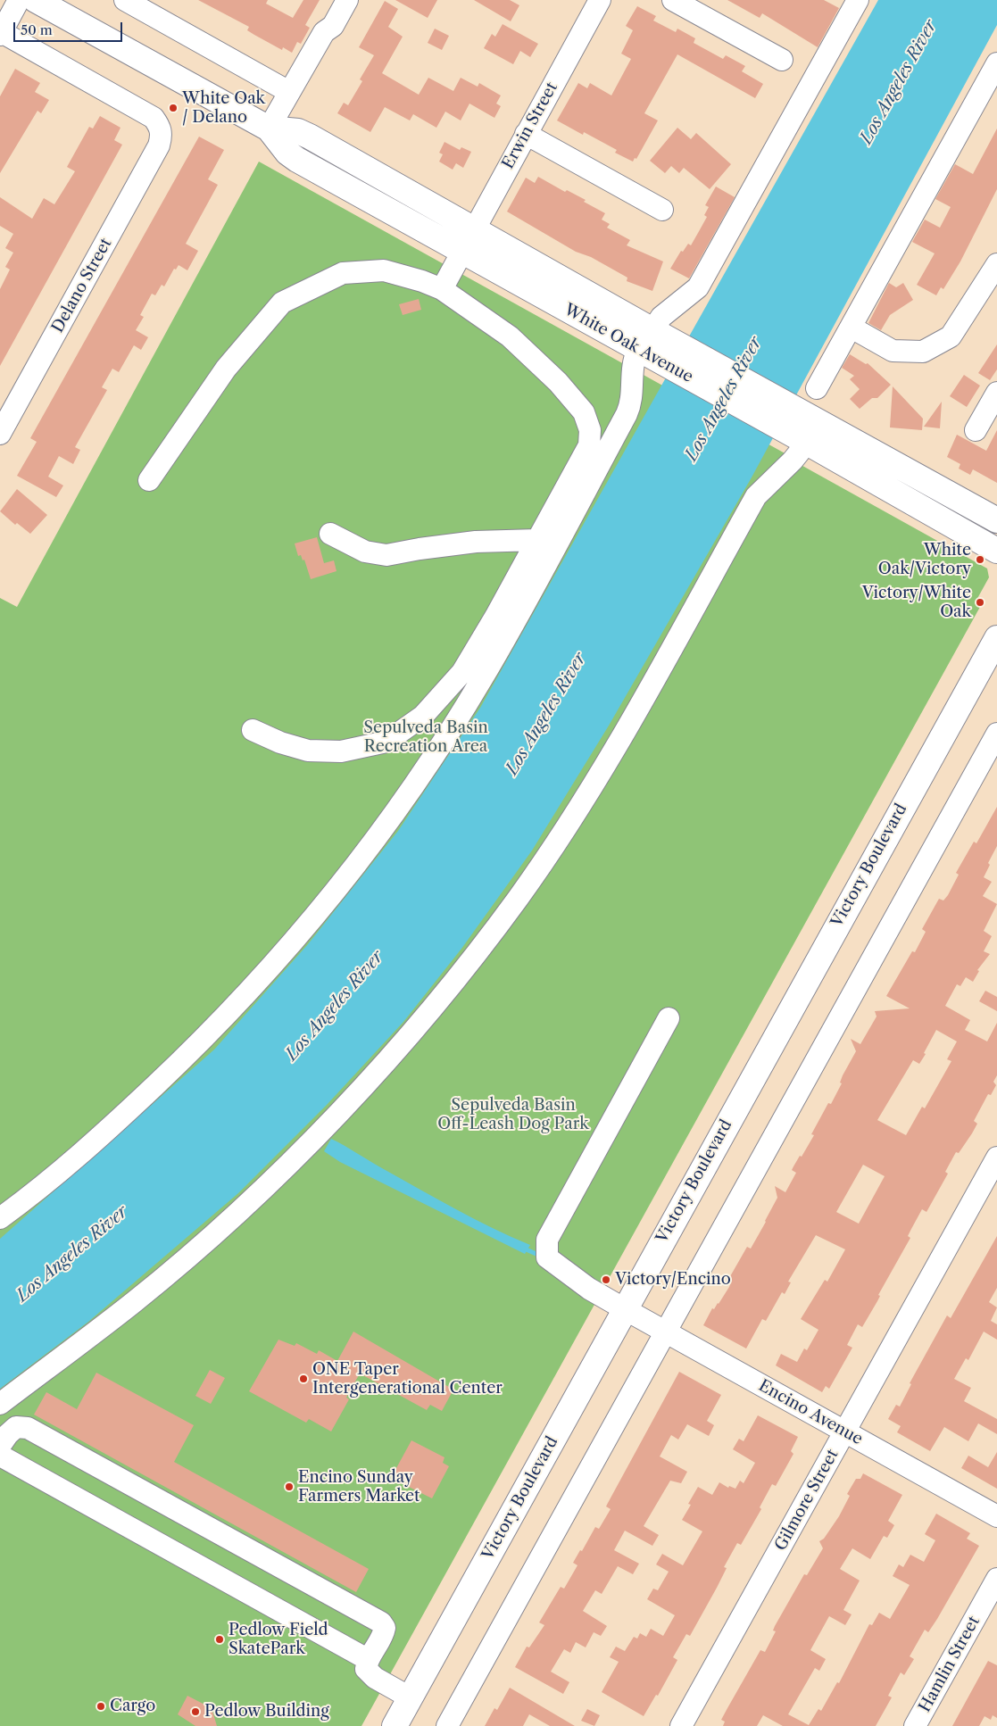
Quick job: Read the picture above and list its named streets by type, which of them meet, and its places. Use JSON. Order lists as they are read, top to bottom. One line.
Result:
{"streets":{"main road":["White Oak Avenue","Victory Boulevard"],"street":["Erwin Street","Delano Street","Encino Avenue","Gilmore Street","Hamlin Street"]},"crossings":[["Erwin Street","White Oak Avenue"],["Victory Boulevard","Encino Avenue"],["Encino Avenue","Gilmore Street"]],"water":["Los Angeles River"],"parks":["Sepulveda Basin Recreation Area","Sepulveda Basin Off-Leash Dog Park"],"places":["White Oak / Delano","White Oak/Victory","Victory/White Oak","Victory/Encino","ONE Taper Intergenerational Center","Encino Sunday Farmers Market","Pedlow Field SkatePark","Cargo","Pedlow Building"],"scale_bar":"50 m"}
